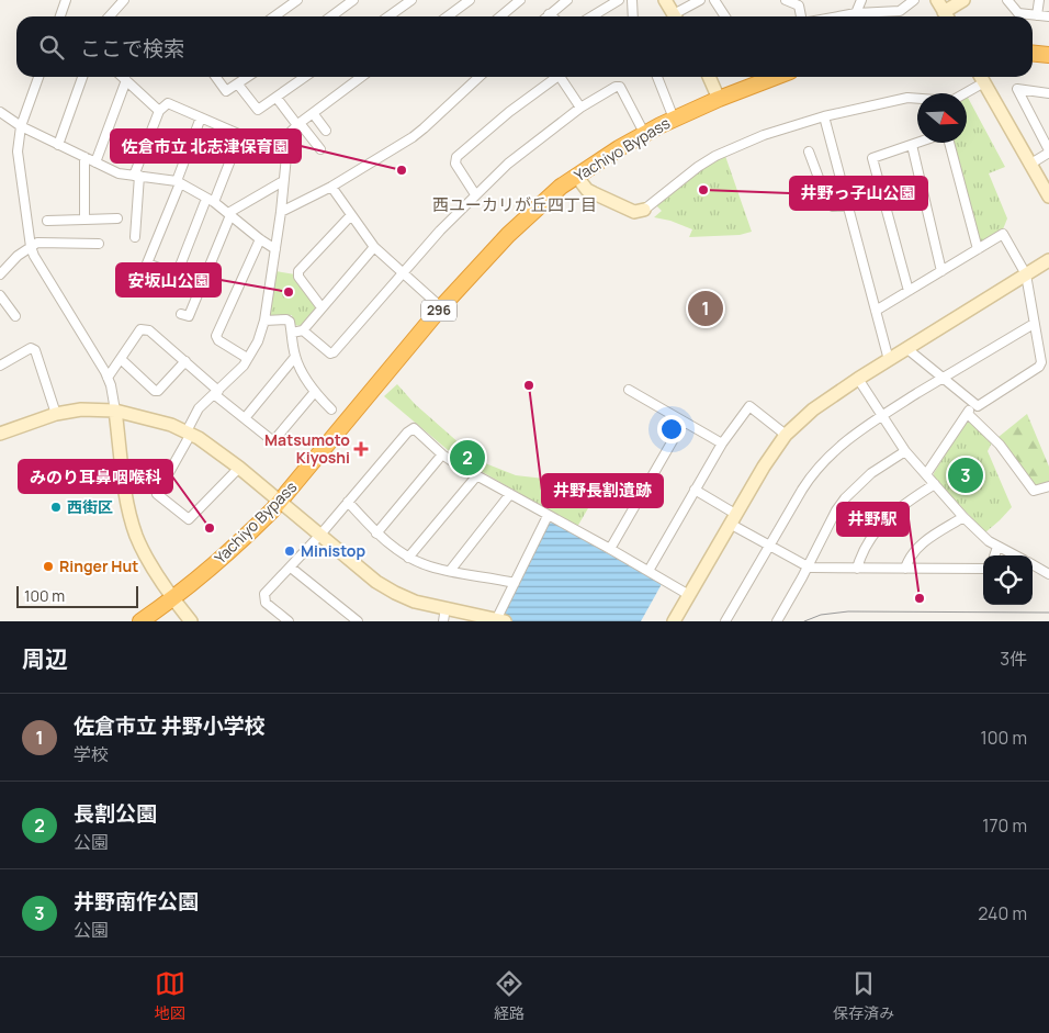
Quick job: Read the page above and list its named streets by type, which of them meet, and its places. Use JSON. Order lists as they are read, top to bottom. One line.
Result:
{"streets":{"highway":["Yachiyo Bypass","296"]},"districts":["西ユーカリが丘四丁目"],"places":{"other":["佐倉市立 北志津保育園","井野っ子山公園","安坂山公園","井野長割遺跡","西街区","みのり耳鼻咽喉科","Ministop","Ringer Hut","井野駅"],"health":["Matsumoto Kiyoshi"]},"scale_bar":"100 m","north":"right","page":{"search":"ここで検索","pins":["1","2","3"],"scale":"100 m","heading":["周辺","3件"],"list":[{"mark":"1","name":"佐倉市立 井野小学校","note":"学校","value":"100 m"},{"mark":"2","name":"長割公園","note":"公園","value":"170 m"},{"mark":"3","name":"井野南作公園","note":"公園","value":"240 m"}],"nav":["地図","経路","保存済み"]}}
